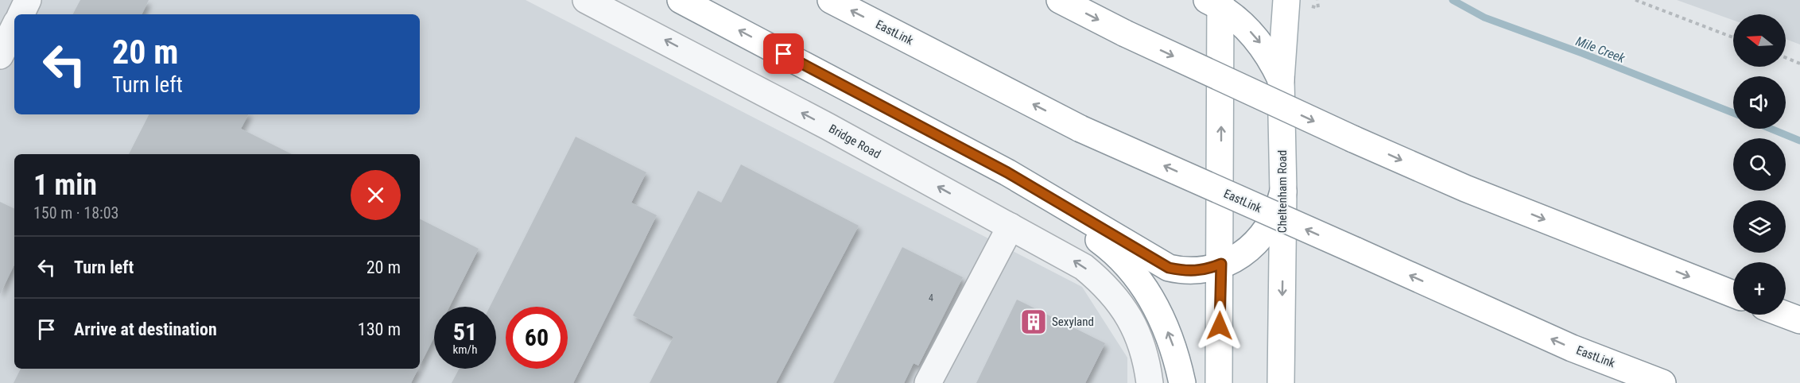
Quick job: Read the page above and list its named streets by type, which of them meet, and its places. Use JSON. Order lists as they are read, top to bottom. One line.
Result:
{"streets":{"main road":["EastLink","Cheltenham Road"],"street":["Bridge Road"]},"one_way":["Bridge Road"],"water":["Mile Creek"],"places":{"building":["Sexyland"]},"house_numbers":["4"],"north":"left","page":{"map_buttons":"+","turn":["20 m","Turn left"],"heading":["1 min","150 m · 18:03"],"list":[{"name":"Turn left","value":"20 m"},{"name":"Arrive at destination","value":"130 m"}],"speed":"51 km/h","limit":"60"}}
